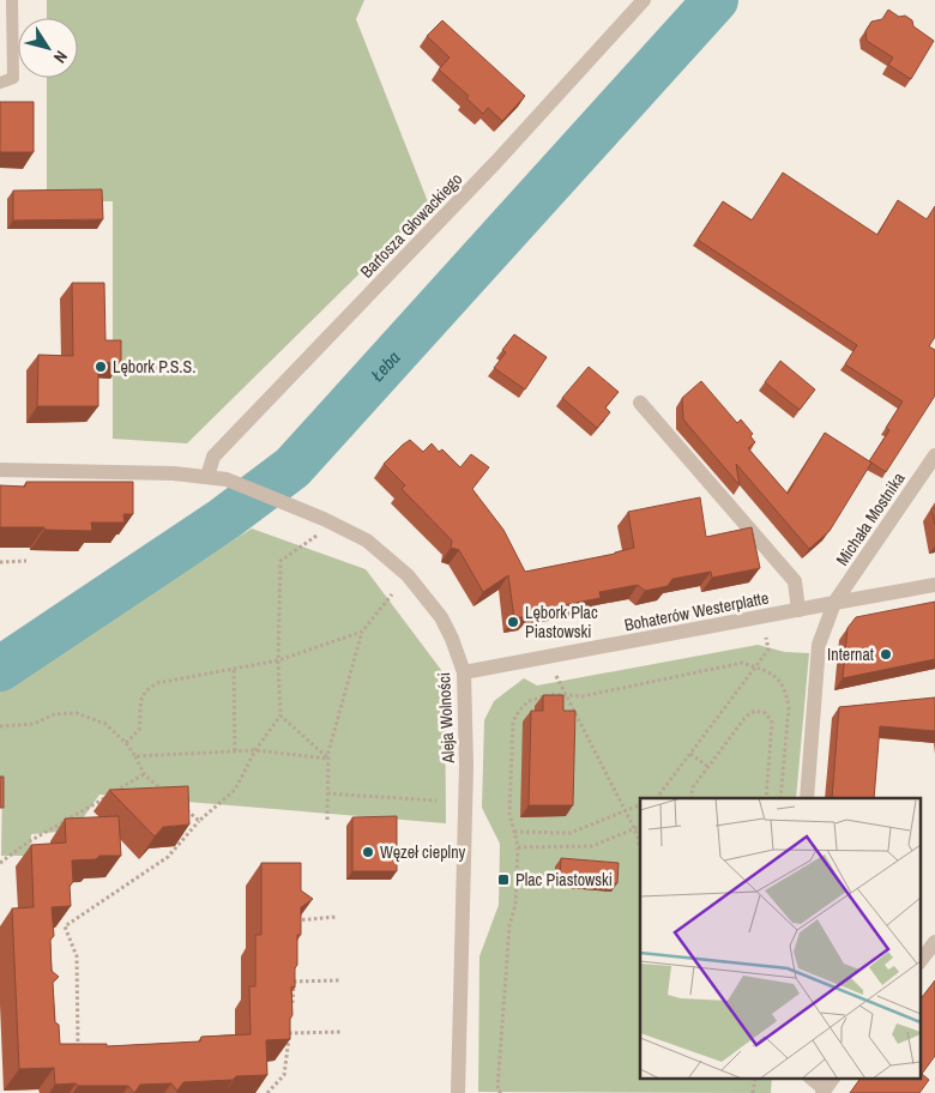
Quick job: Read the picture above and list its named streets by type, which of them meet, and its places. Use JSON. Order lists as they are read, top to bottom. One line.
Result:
{"streets":{"street":["Bartosza Głowackiego","Michała Mostnika","Bohaterów Westerplatte","Aleja Wolności"]},"crossings":[["Bartosza Głowackiego","Aleja Wolności"],["Michała Mostnika","Bohaterów Westerplatte"],["Bohaterów Westerplatte","Aleja Wolności"]],"water":["Łeba"],"places":{"other":["Lębork P.S.S.","Lębork Plac Piastowski","Internat","Węzeł cieplny"],"transit":["Plac Piastowski"]},"north":"bottom right"}
